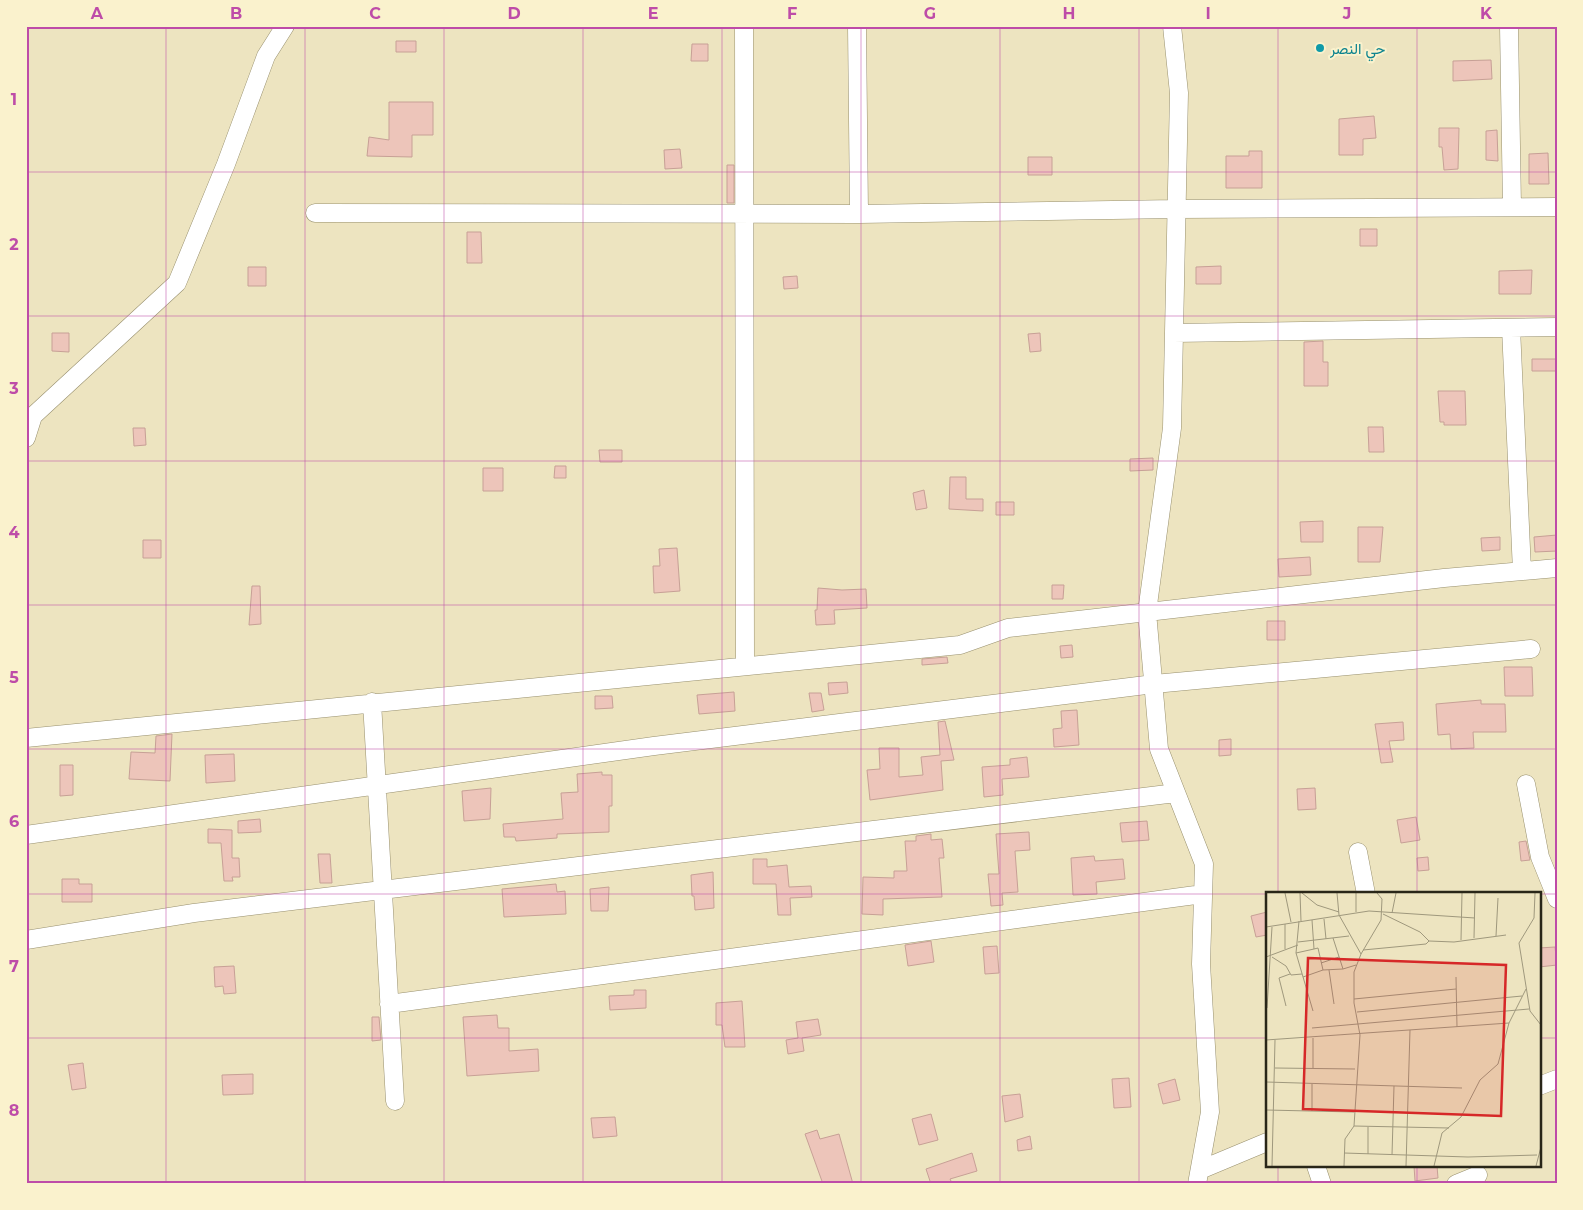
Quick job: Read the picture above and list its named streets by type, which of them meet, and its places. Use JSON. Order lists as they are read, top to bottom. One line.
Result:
{"places":["حي النصر"],"grid":{"columns":["A","B","C","D","E","F","G","H","I","J","K"],"rows":["1","2","3","4","5","6","7","8"]}}
